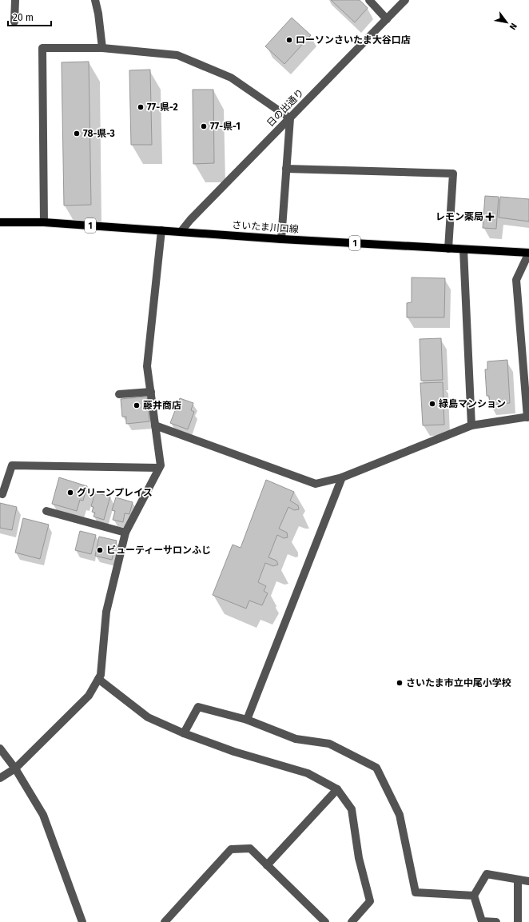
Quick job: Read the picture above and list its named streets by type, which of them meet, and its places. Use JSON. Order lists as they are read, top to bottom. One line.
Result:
{"streets":{"main road":["1","さいたま川口線"],"street":["日の出通り"]},"crossings":[["日の出通り","さいたま川口線"]],"places":{"other":["ローソンさいたま大谷口店","77-県-2","77-県-1","78-県-3","緑島マンション","藤井商店","グリーンプレイス","ビューティーサロンふじ","さいたま市立中尾小学校"],"health":["レモン薬局"]},"scale_bar":"20 m","north":"bottom right"}
